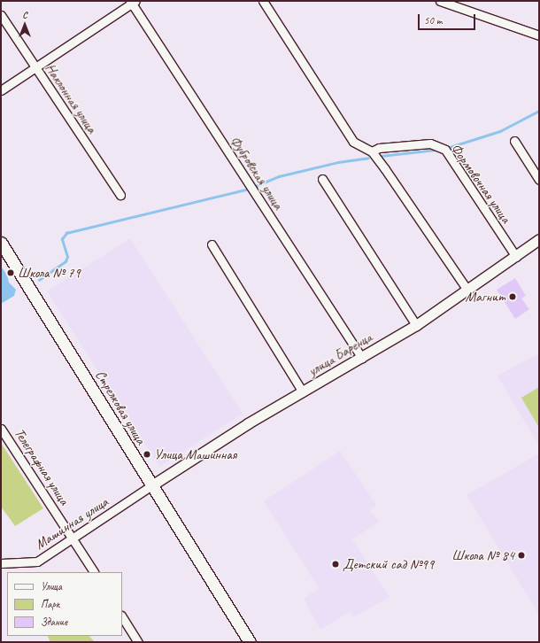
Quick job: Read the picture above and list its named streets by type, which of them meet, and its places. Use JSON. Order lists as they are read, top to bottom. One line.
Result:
{"streets":{"main road":["Стрелковая улица"],"street":["Наклонная улица","Фубровская улица","Формовочная улица","улица Баренца","Телеграфная улица","Машинная улица"]},"crossings":[["Фубровская улица","улица Баренца"],["Формовочная улица","улица Баренца"],["улица Баренца","Стрелковая улица"],["улица Баренца","Машинная улица"],["Стрелковая улица","Машинная улица"],["Телеграфная улица","Машинная улица"]],"places":["Школа № 79","Магнит","Улица Машинная","Школа № 84","Детский сад №99"],"legend":["Улица","Парк","Здание"],"scale_bar":"50 m","north":"top"}
